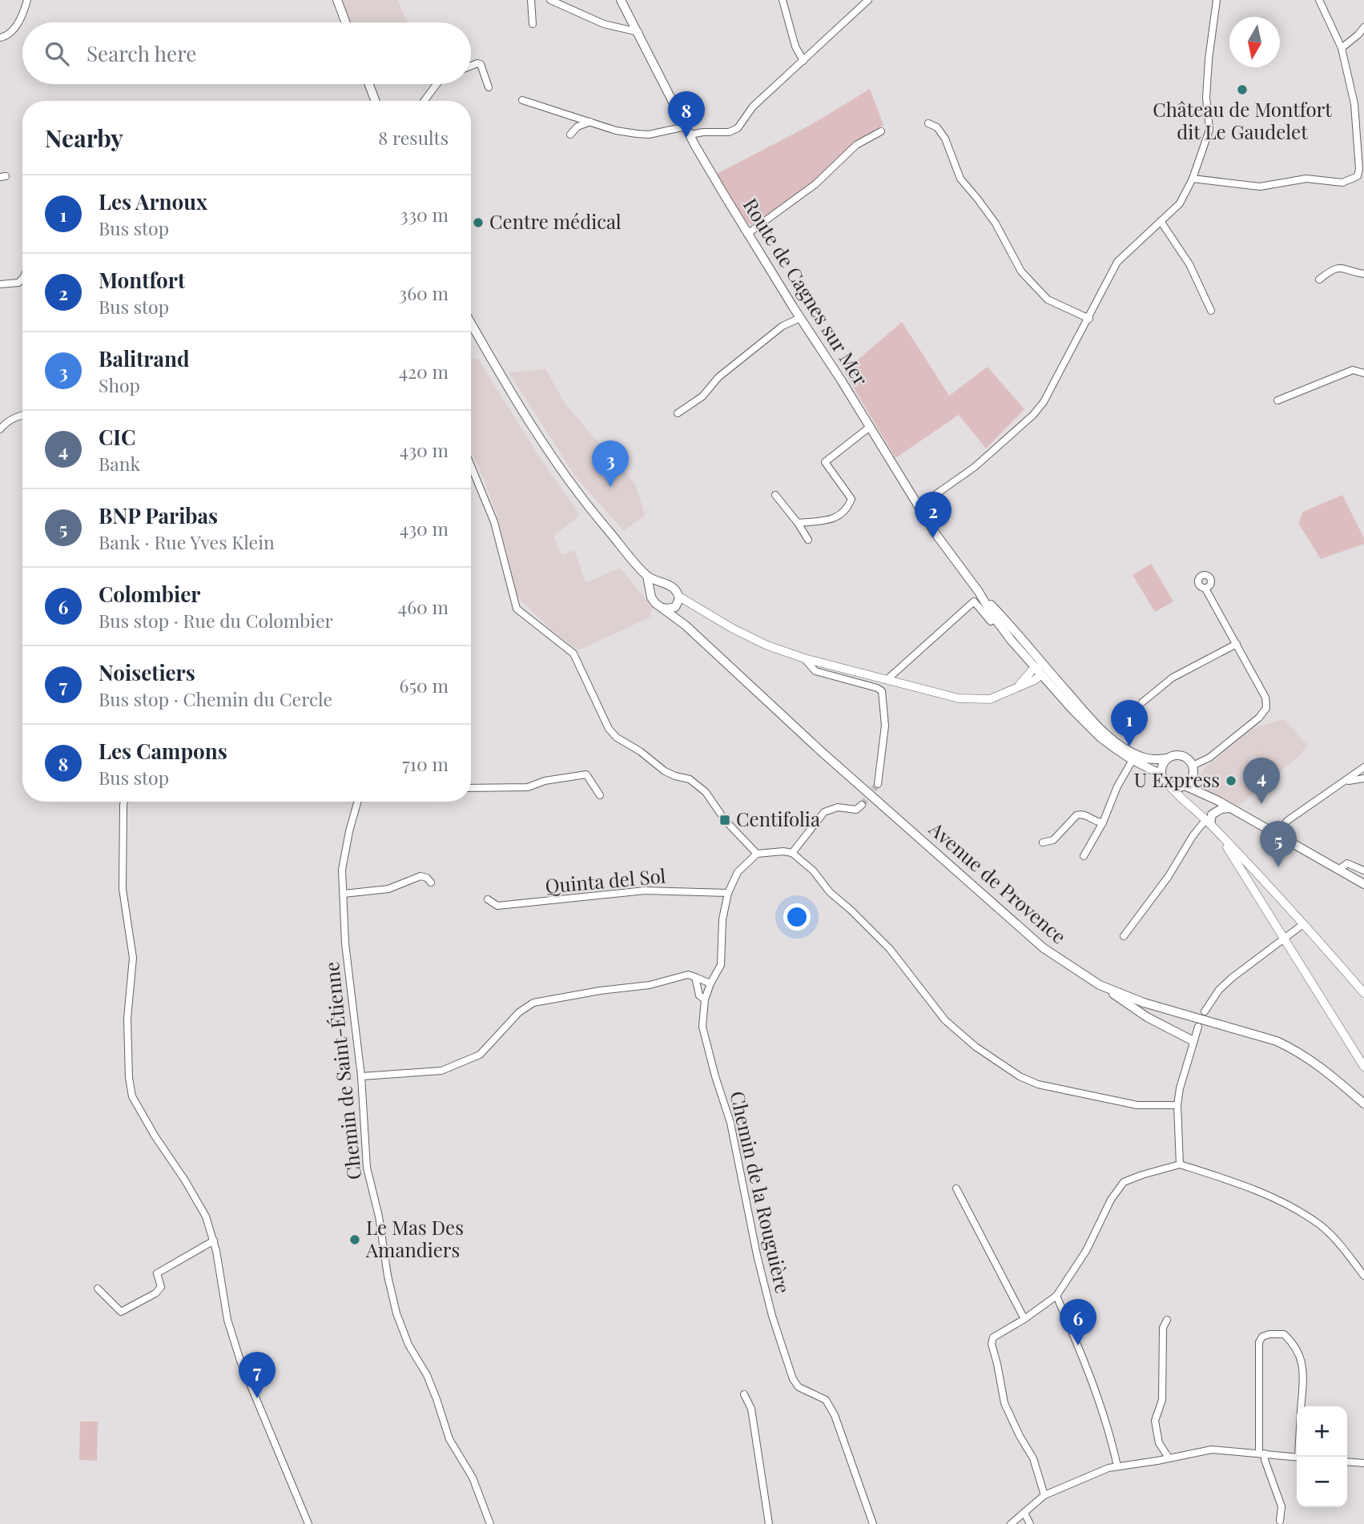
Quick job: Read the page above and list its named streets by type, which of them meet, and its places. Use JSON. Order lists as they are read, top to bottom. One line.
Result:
{"streets":{"main road":["Route de Cagnes sur Mer","Avenue de Provence"],"street":["Quinta del Sol","Chemin de Saint-Étienne","Chemin de la Rouguière"]},"crossings":[["Quinta del Sol","Chemin de la Rouguière"]],"places":{"other":["Château de Montfort dit Le Gaudelet","Centre médical","U Express","Le Mas Des Amandiers"],"transit":["Centifolia"]},"north":"bottom","page":{"search":"Search here","pins":["8","3","2","1","4","5","6","7"],"heading":["Nearby","8 results"],"list":[{"mark":"1","name":"Les Arnoux","note":"Bus stop","value":"330 m"},{"mark":"2","name":"Montfort","note":"Bus stop","value":"360 m"},{"mark":"3","name":"Balitrand","note":"Shop","value":"420 m"},{"mark":"4","name":"CIC","note":"Bank","value":"430 m"},{"mark":"5","name":"BNP Paribas","note":"Bank · Rue Yves Klein","value":"430 m"},{"mark":"6","name":"Colombier","note":"Bus stop · Rue du Colombier","value":"460 m"},{"mark":"7","name":"Noisetiers","note":"Bus stop · Chemin du Cercle","value":"650 m"},{"mark":"8","name":"Les Campons","note":"Bus stop","value":"710 m"}],"map_buttons":["+","−"]}}
